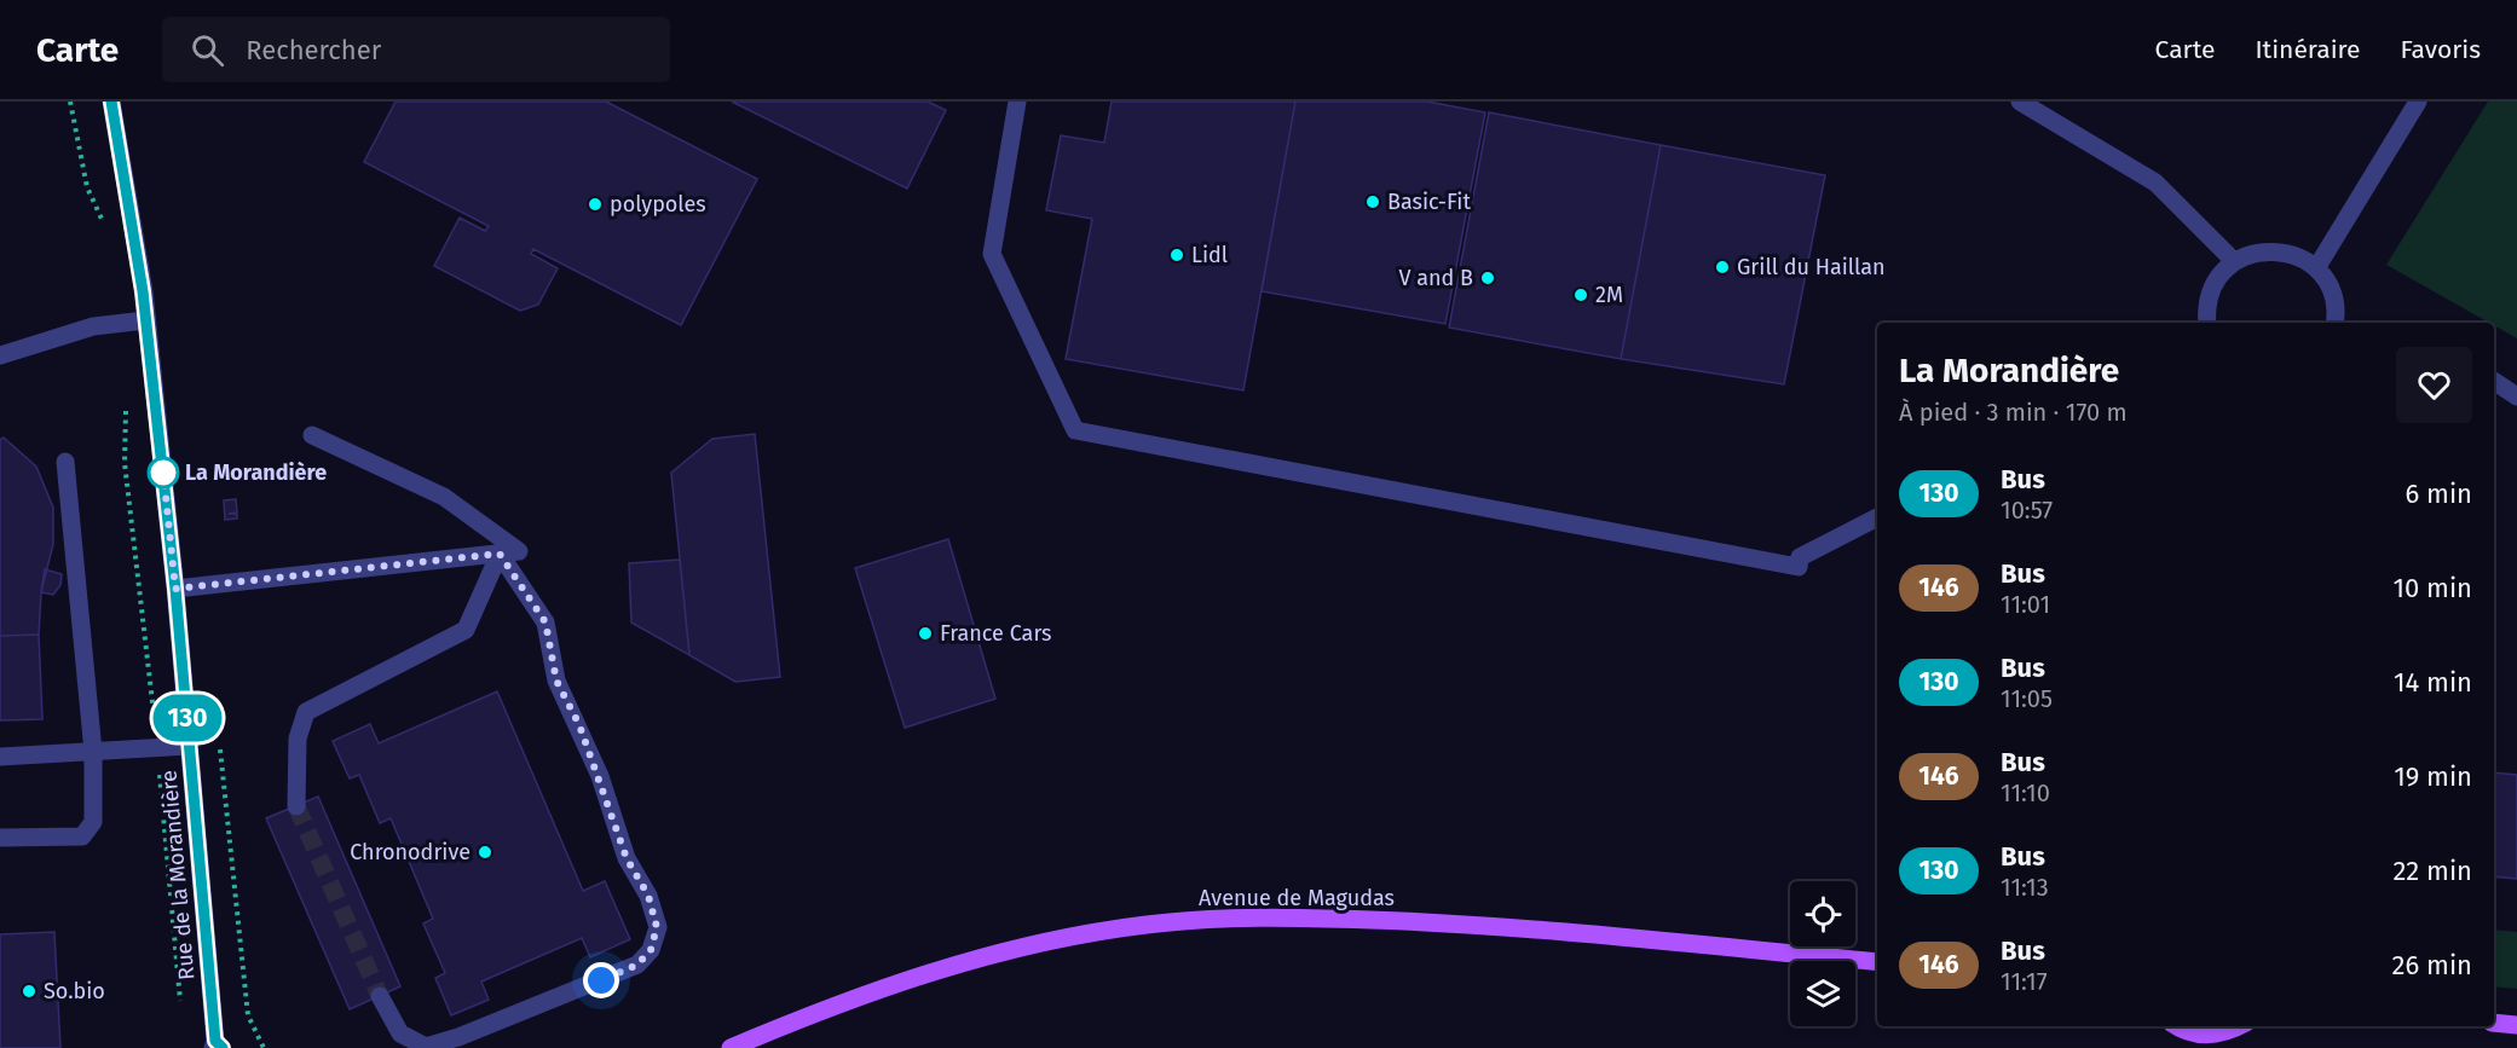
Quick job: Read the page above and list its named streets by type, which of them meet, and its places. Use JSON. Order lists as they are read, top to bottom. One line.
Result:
{"streets":{"main road":["Avenue de Magudas"],"street":["Rue de la Morandière"]},"places":["Basic-Fit","polypoles","Lidl","Grill du Haillan","V and B","2M","La Morandière","France Cars","Chronodrive","So.bio"],"lines":["bus line 130"],"page":{"header":"Carte","search":"Rechercher","nav":["Carte","Itinéraire","Favoris"],"on_map":"130","heading":["La Morandière","À pied · 3 min · 170 m"],"list":[{"mark":"130","name":"Bus","note":"10:57","value":"6 min"},{"mark":"146","name":"Bus","note":"11:01","value":"10 min"},{"mark":"130","name":"Bus","note":"11:05","value":"14 min"},{"mark":"146","name":"Bus","note":"11:10","value":"19 min"},{"mark":"130","name":"Bus","note":"11:13","value":"22 min"},{"mark":"146","name":"Bus","note":"11:17","value":"26 min"}]}}
